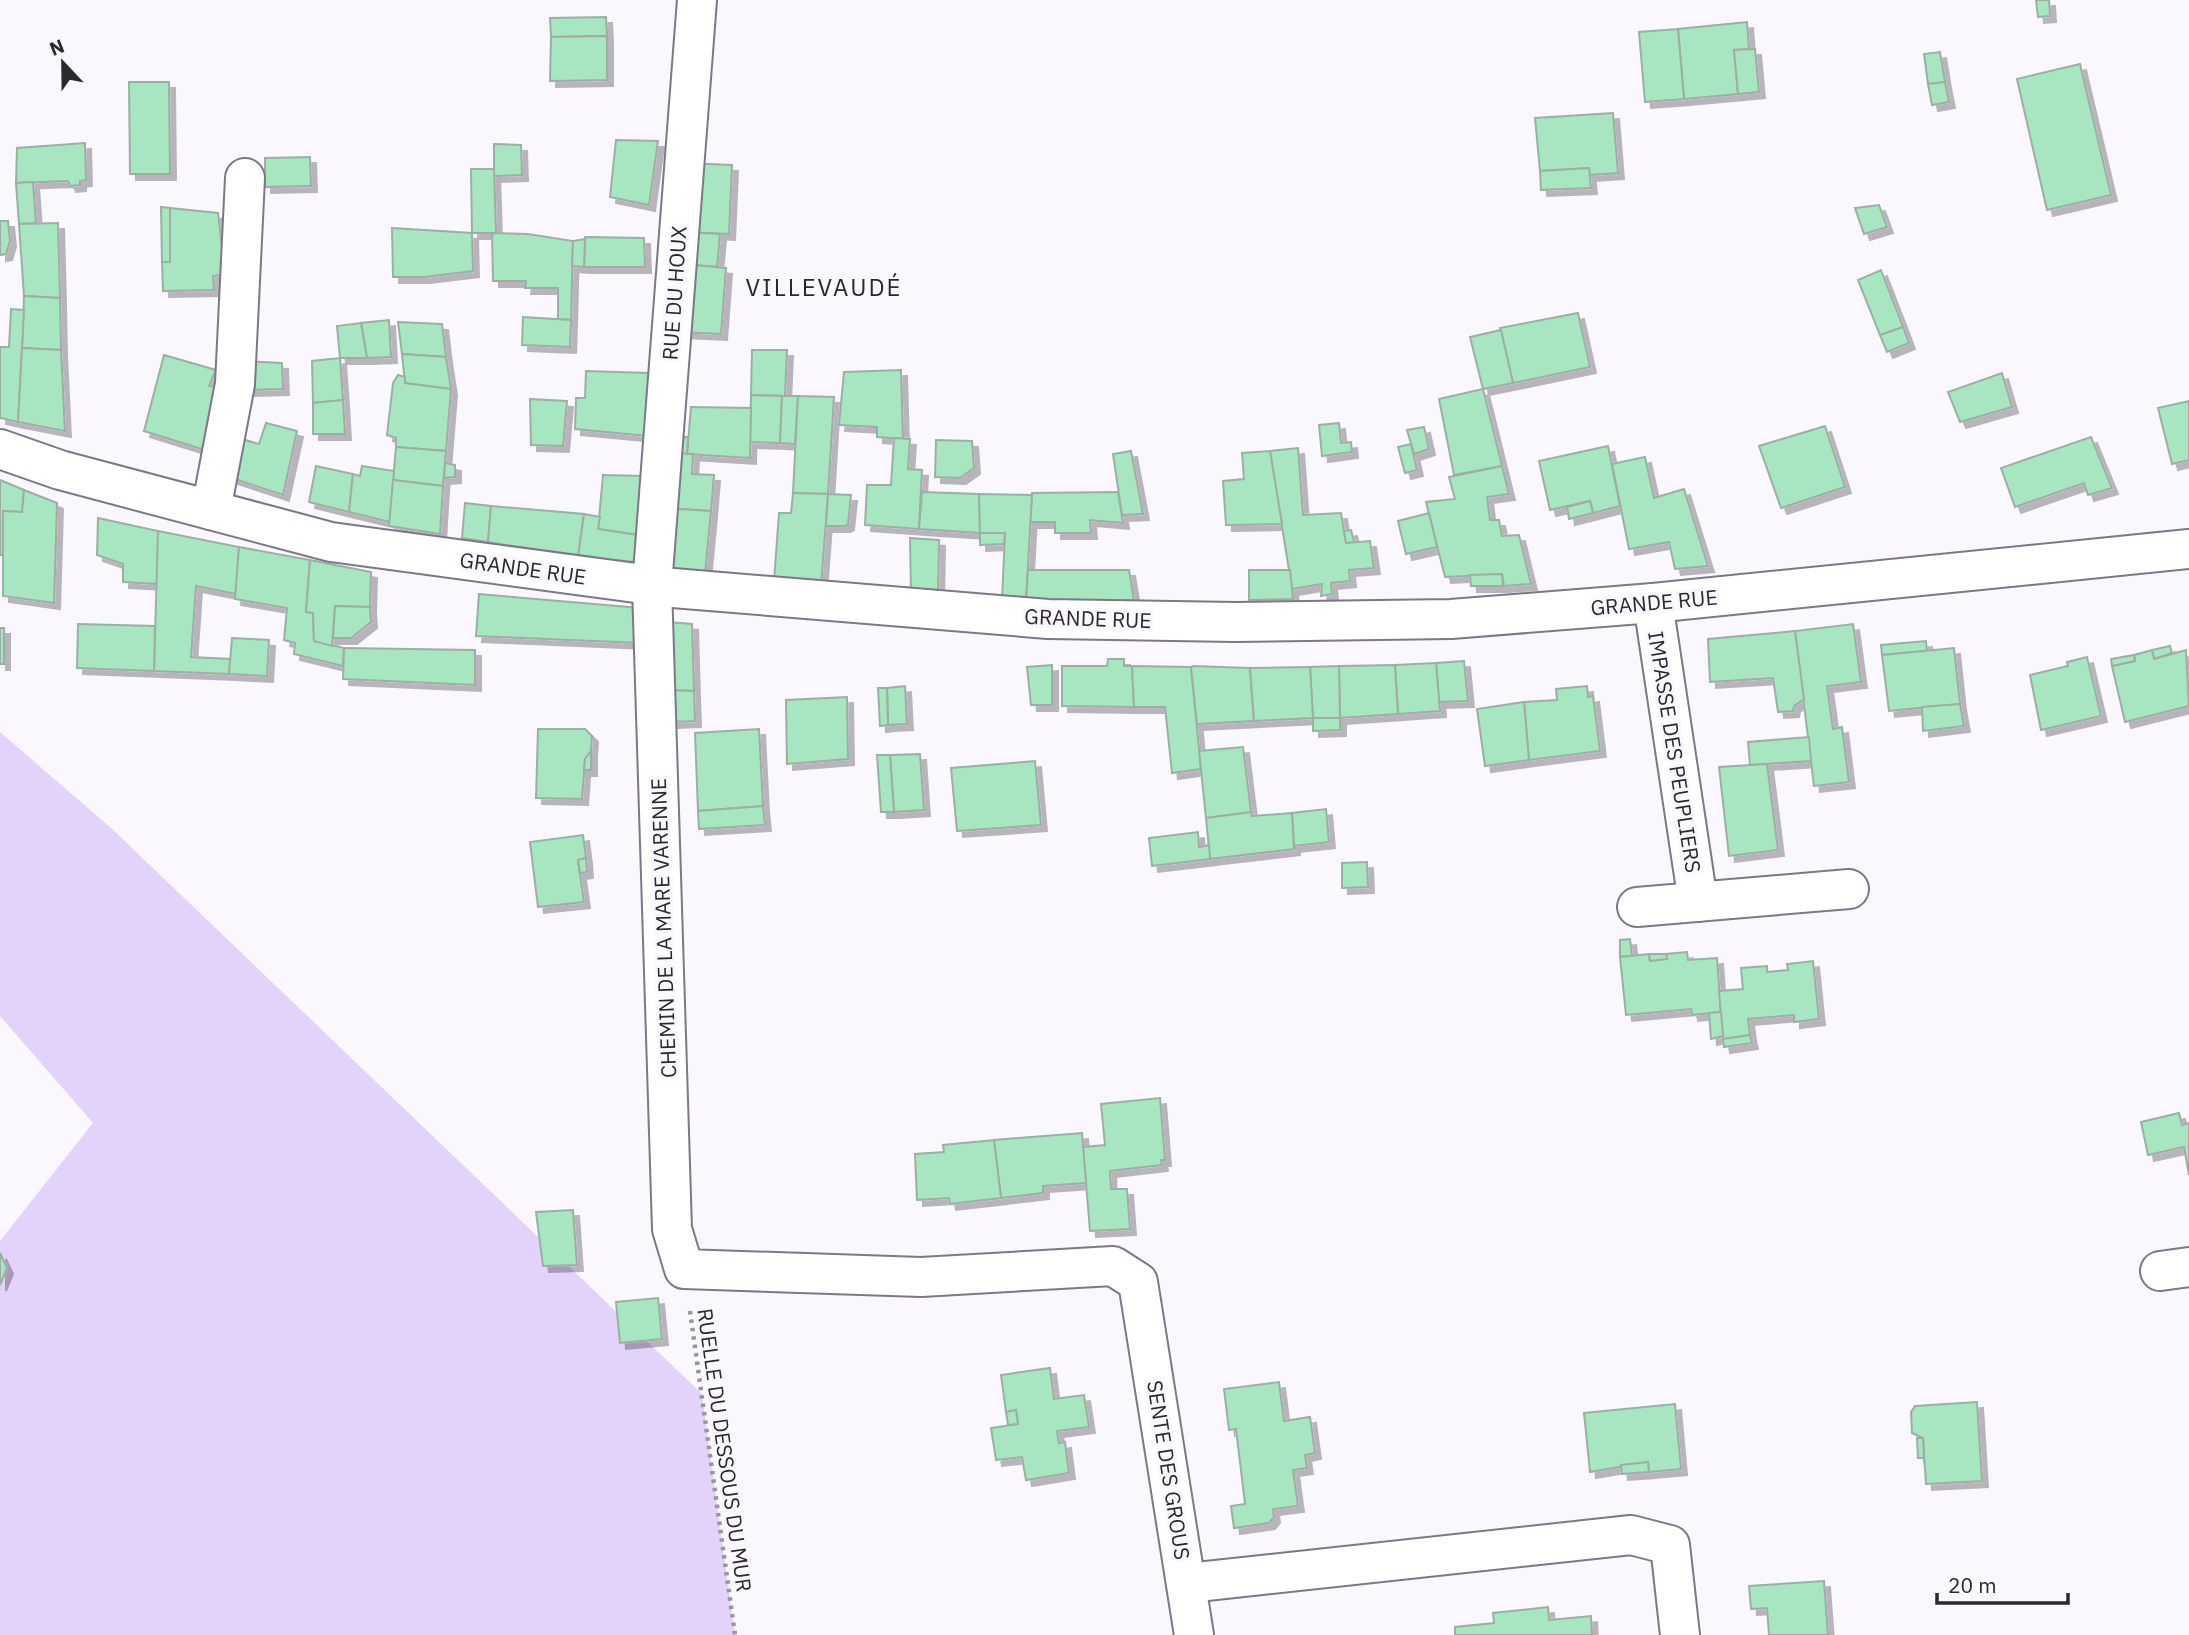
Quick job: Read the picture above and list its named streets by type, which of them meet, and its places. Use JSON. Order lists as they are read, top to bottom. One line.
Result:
{"streets":{"street":["RUE DU HOUX","GRANDE RUE","IMPASSE DES PEUPLIERS","CHEMIN DE LA MARE VARENNE","SENTE DES GROUS"],"path":["RUELLE DU DESSOUS DU MUR"]},"crossings":[["RUE DU HOUX","GRANDE RUE"],["RUE DU HOUX","CHEMIN DE LA MARE VARENNE"],["GRANDE RUE","IMPASSE DES PEUPLIERS"],["GRANDE RUE","CHEMIN DE LA MARE VARENNE"],["CHEMIN DE LA MARE VARENNE","RUELLE DU DESSOUS DU MUR"],["CHEMIN DE LA MARE VARENNE","SENTE DES GROUS"],["RUELLE DU DESSOUS DU MUR","SENTE DES GROUS"]],"districts":["VILLEVAUDÉ"],"scale_bar":"20 m","north":"top"}
